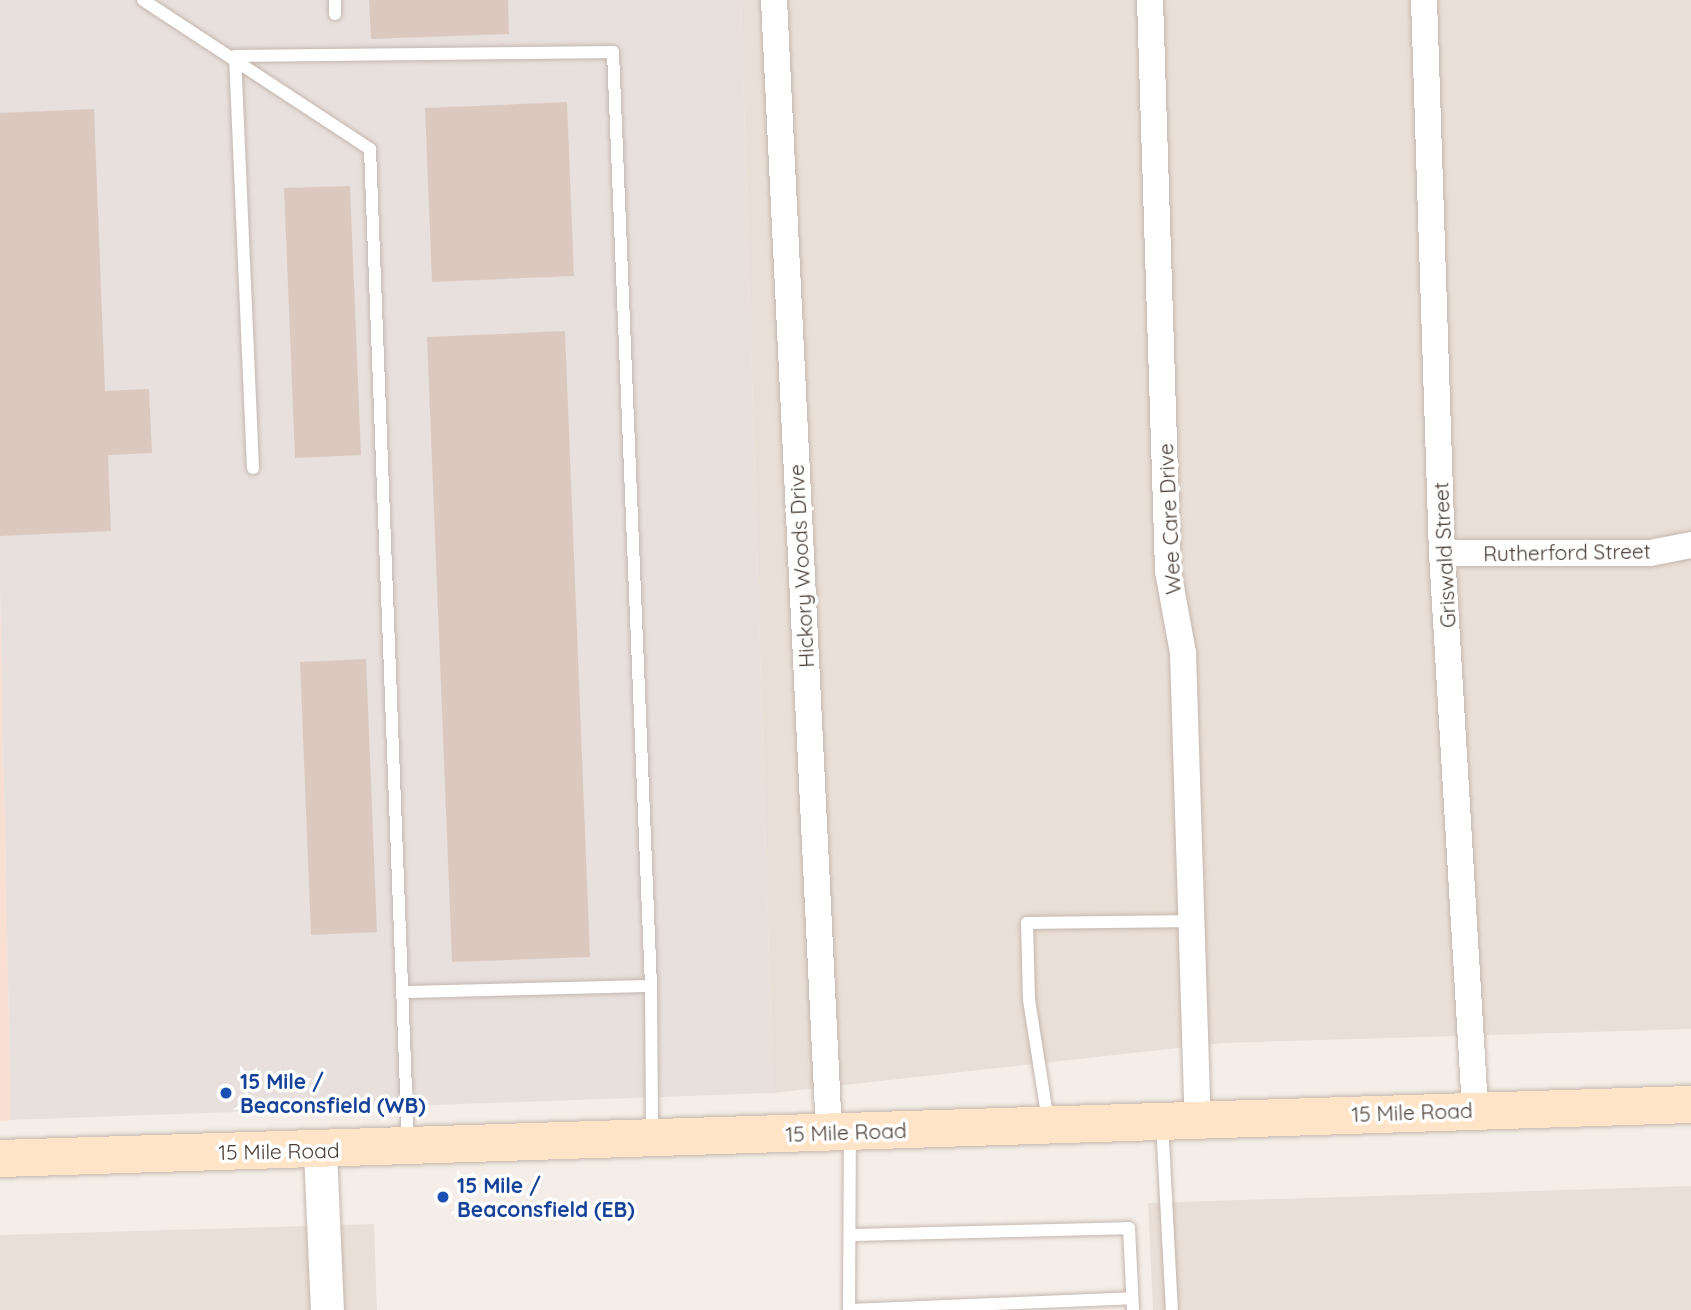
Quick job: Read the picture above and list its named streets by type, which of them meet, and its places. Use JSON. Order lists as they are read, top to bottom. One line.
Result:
{"streets":{"main road":["15 Mile Road"],"street":["Wee Care Drive","Rutherford Street","Griswald Street","Hickory Woods Drive"]},"crossings":[["Wee Care Drive","15 Mile Road"],["Rutherford Street","Griswald Street"],["Griswald Street","15 Mile Road"],["Hickory Woods Drive","15 Mile Road"]],"places":["15 Mile / Beaconsfield (WB)","15 Mile / Beaconsfield (EB)"]}
